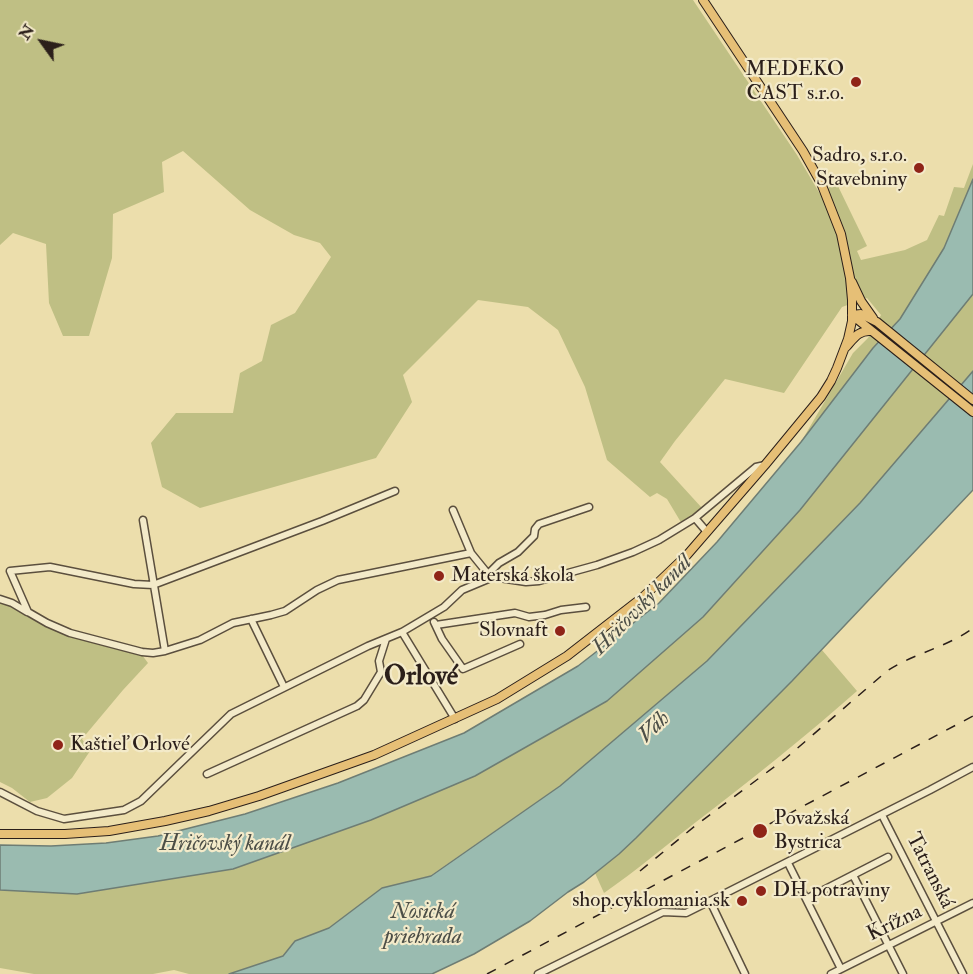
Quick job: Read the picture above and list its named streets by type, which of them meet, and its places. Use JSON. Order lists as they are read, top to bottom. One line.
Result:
{"streets":{"street":["Tatranská","Krížna"]},"crossings":[["Tatranská","Krížna"]],"districts":["Orlové"],"water":["Hričovský kanál","Váh","Nosická priehrada"],"places":["MEDEKO CAST s.r.o.","Sadro, s.r.o. Stavebniny","Materská škola","Slovnaft","Kaštieľ Orlové","Považská Bystrica","DH potraviny","shop.cyklomania.sk"],"north":"top left"}
